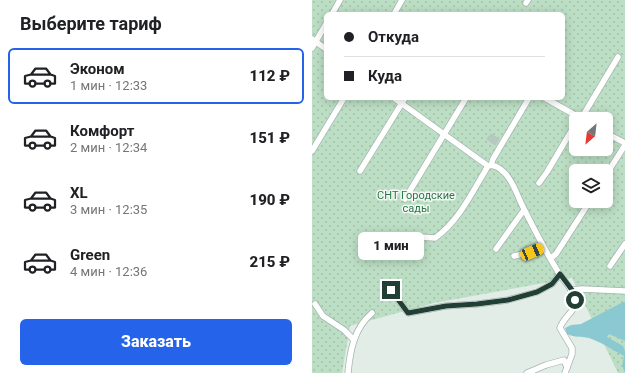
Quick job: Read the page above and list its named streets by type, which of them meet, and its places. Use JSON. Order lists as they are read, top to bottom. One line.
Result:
{"parks":["СНТ Городские сады"],"north":"bottom left","page":{"heading":"Выберите тариф","banner":["Откуда","Куда"],"list":[{"name":"Эконом","note":"1 мин · 12:33","value":"112 ₽"},{"name":"Комфорт","note":"2 мин · 12:34","value":"151 ₽"},{"name":"XL","note":"3 мин · 12:35","value":"190 ₽"},{"name":"Green","note":"4 мин · 12:36","value":"215 ₽"}],"bubble":"1 мин","buttons":"Заказать"}}
